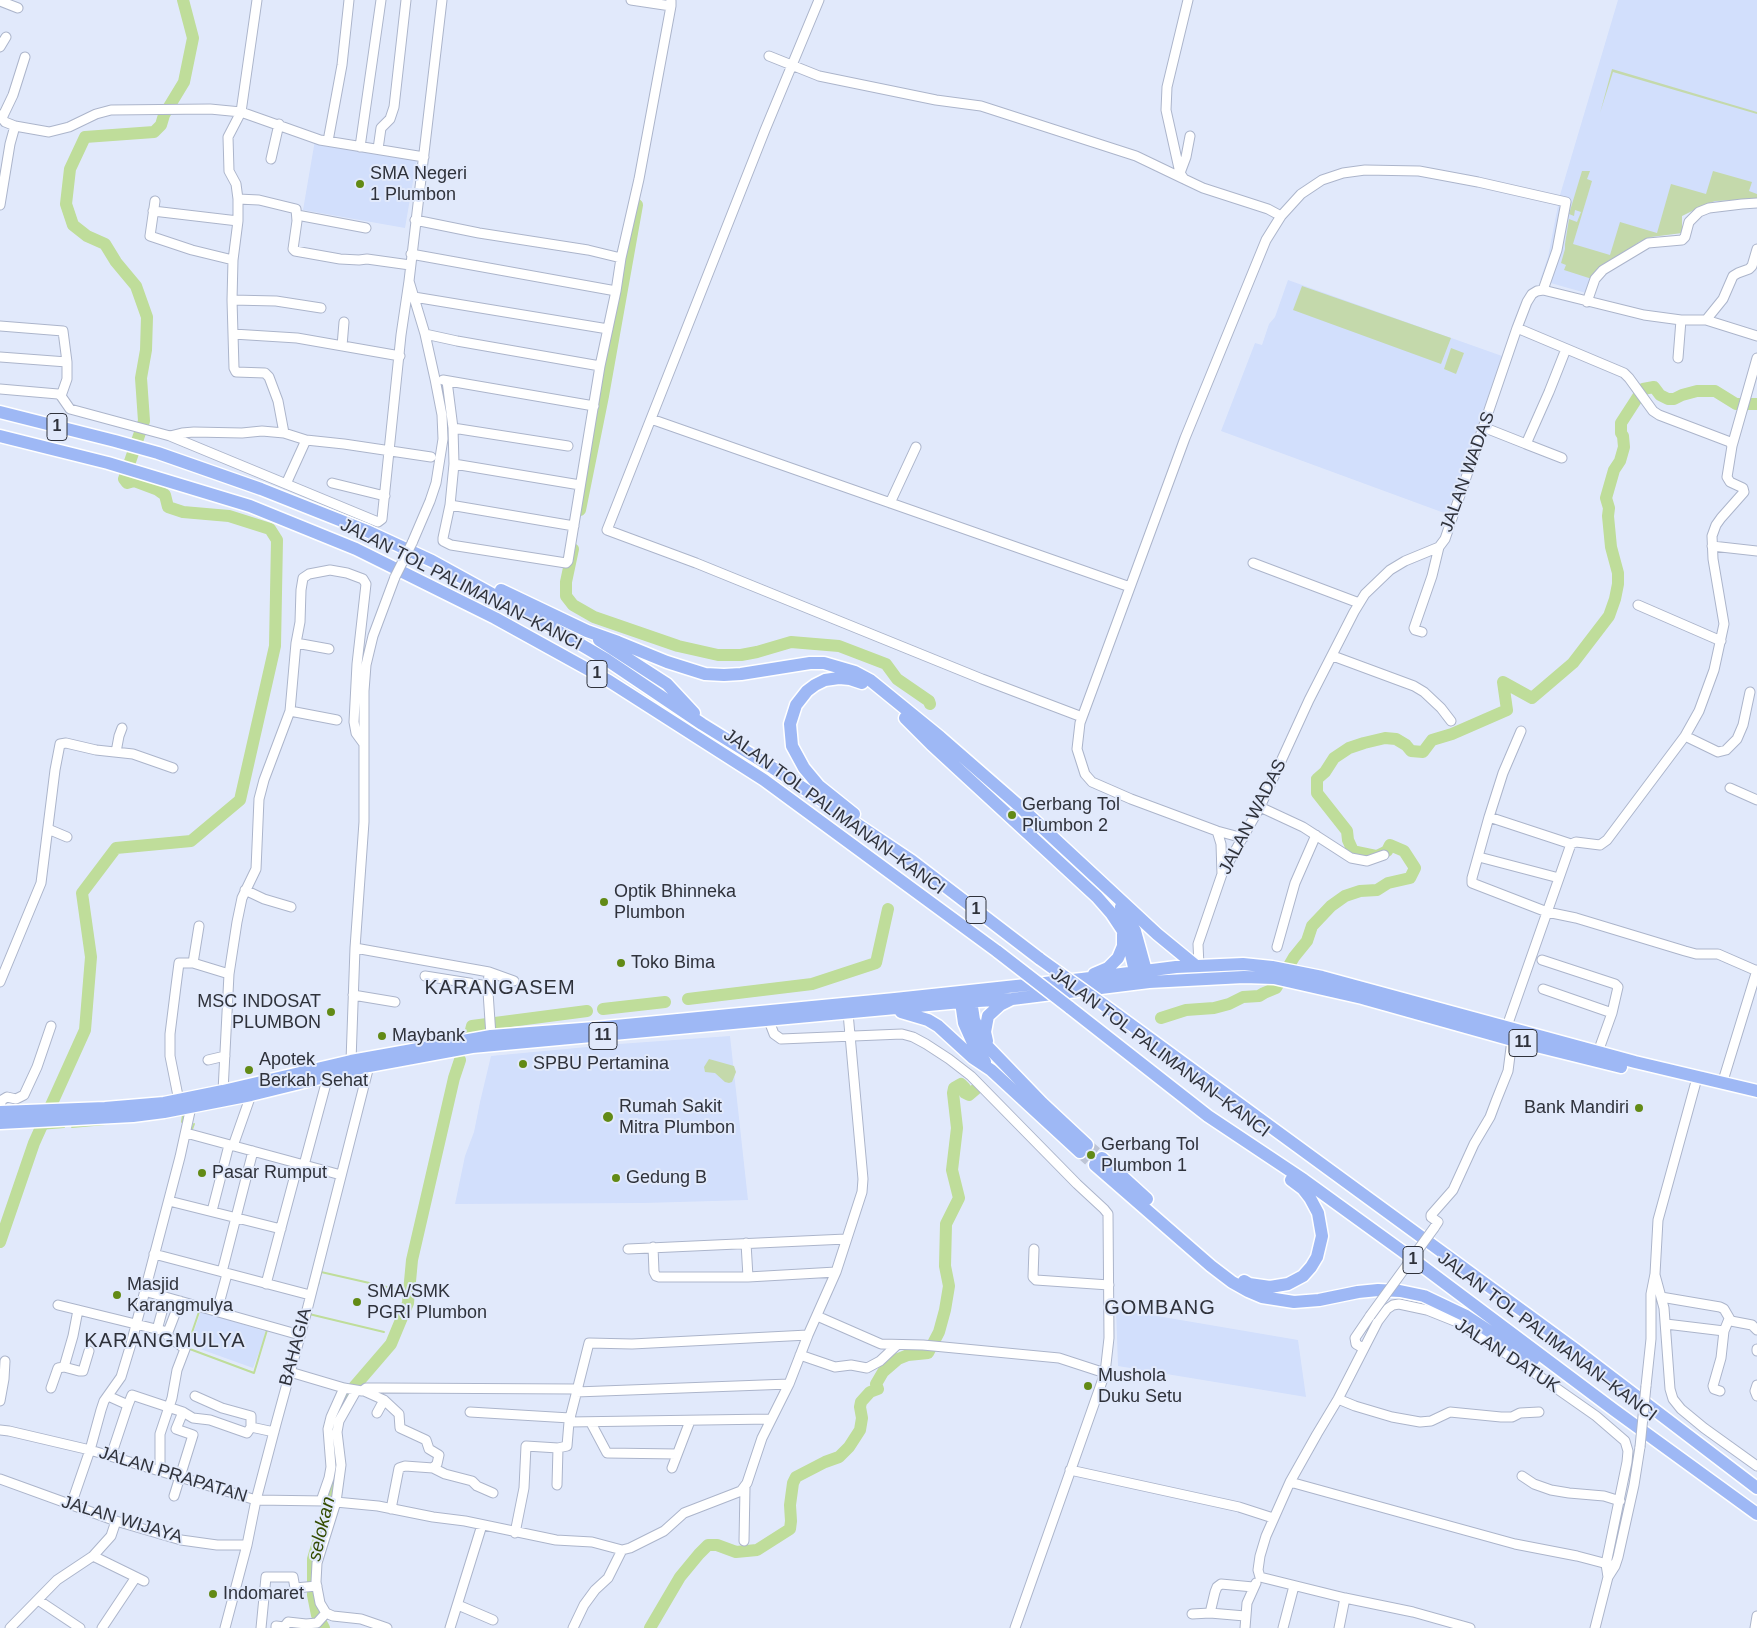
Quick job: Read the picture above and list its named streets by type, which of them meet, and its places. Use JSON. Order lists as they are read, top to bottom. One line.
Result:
{"streets":{"highway":["1","JALAN TOL PALIMANAN–KANCI","11"],"street":["JALAN WADAS","BAHAGIA","JALAN DATUK","JALAN PRAPATAN","JALAN WIJAYA"]},"crossings":[["JALAN WADAS","11"],["11","BAHAGIA"],["BAHAGIA","JALAN PRAPATAN"],["BAHAGIA","JALAN WIJAYA"]],"districts":["KARANGASEM","GOMBANG","KARANGMULYA"],"water":["selokan"],"places":["SMA Negeri 1 Plumbon","Gerbang Tol Plumbon 2","Optik Bhinneka Plumbon","Toko Bima","MSC INDOSAT PLUMBON","Maybank","SPBU Pertamina","Apotek Berkah Sehat","Bank Mandiri","Rumah Sakit Mitra Plumbon","Gerbang Tol Plumbon 1","Pasar Rumput","Gedung B","Masjid Karangmulya","SMA/SMK PGRI Plumbon","Mushola Duku Setu","Indomaret"]}
